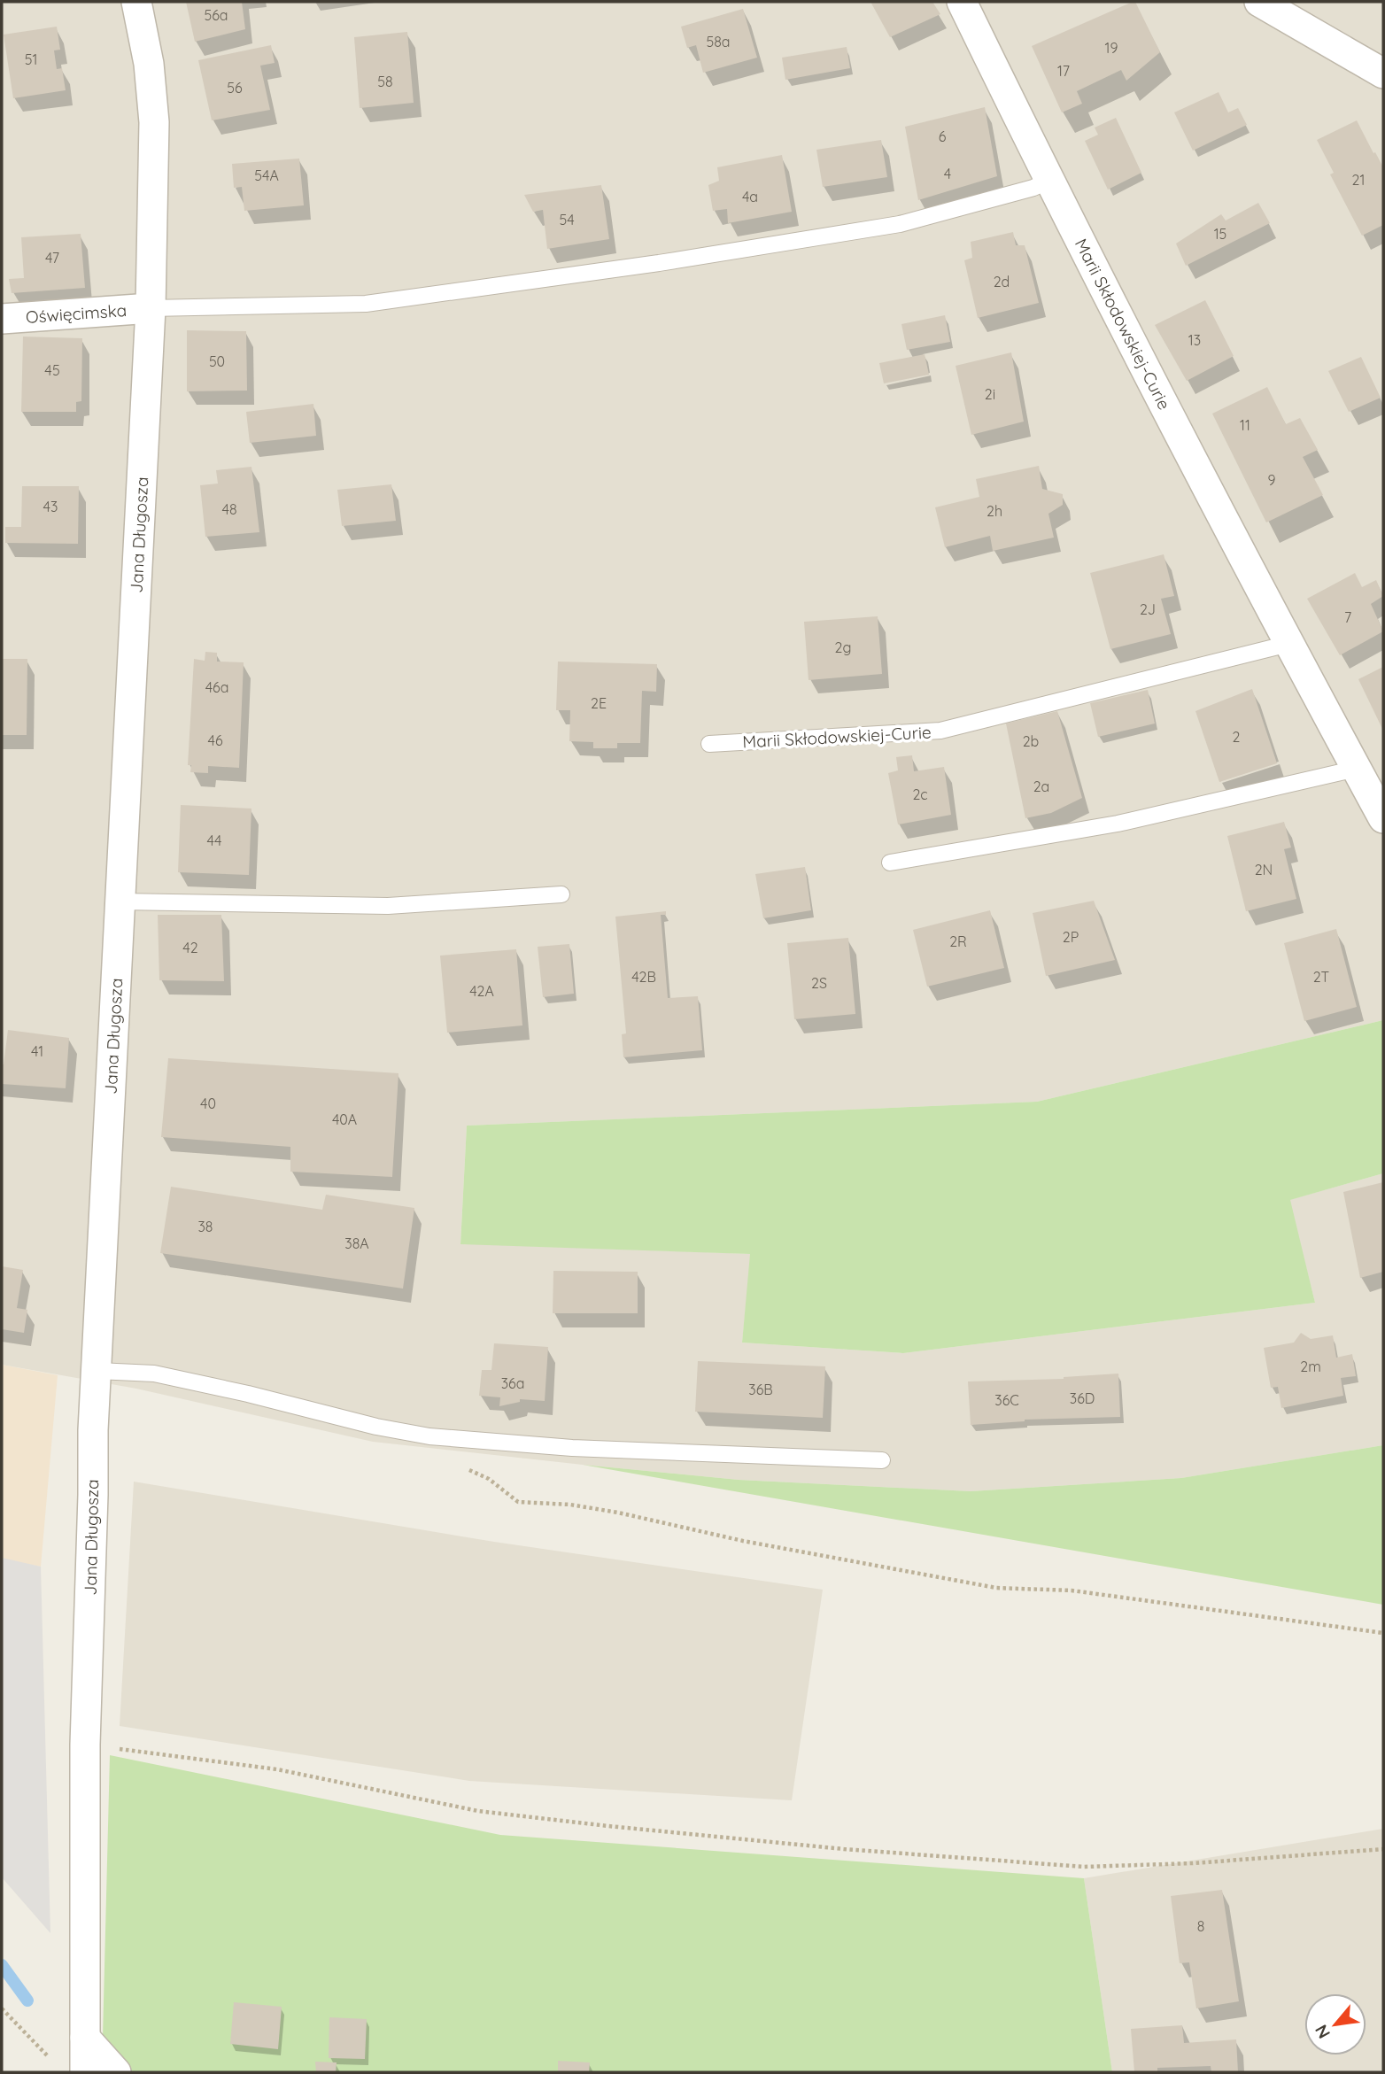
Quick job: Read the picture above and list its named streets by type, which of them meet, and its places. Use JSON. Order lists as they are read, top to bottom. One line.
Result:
{"streets":{"street":["Oświęcimska","Marii Skłodowskiej-Curie","Jana Długosza"]},"crossings":[["Oświęcimska","Jana Długosza"]],"house_numbers":["56a","58a","19","51","17","58","56","6","4","54A","21","4a","54","15","47","2d","13","50","45","2i","11","9","43","48","2h","2J","7","2g","46a","2E","2","46","2b","2a","2c","44","2N","2P","2R","42","42B","2T","2S","42A","41","40","40A","38","38A","2m","36a","36B","36D","36C","8"],"north":"bottom left"}
